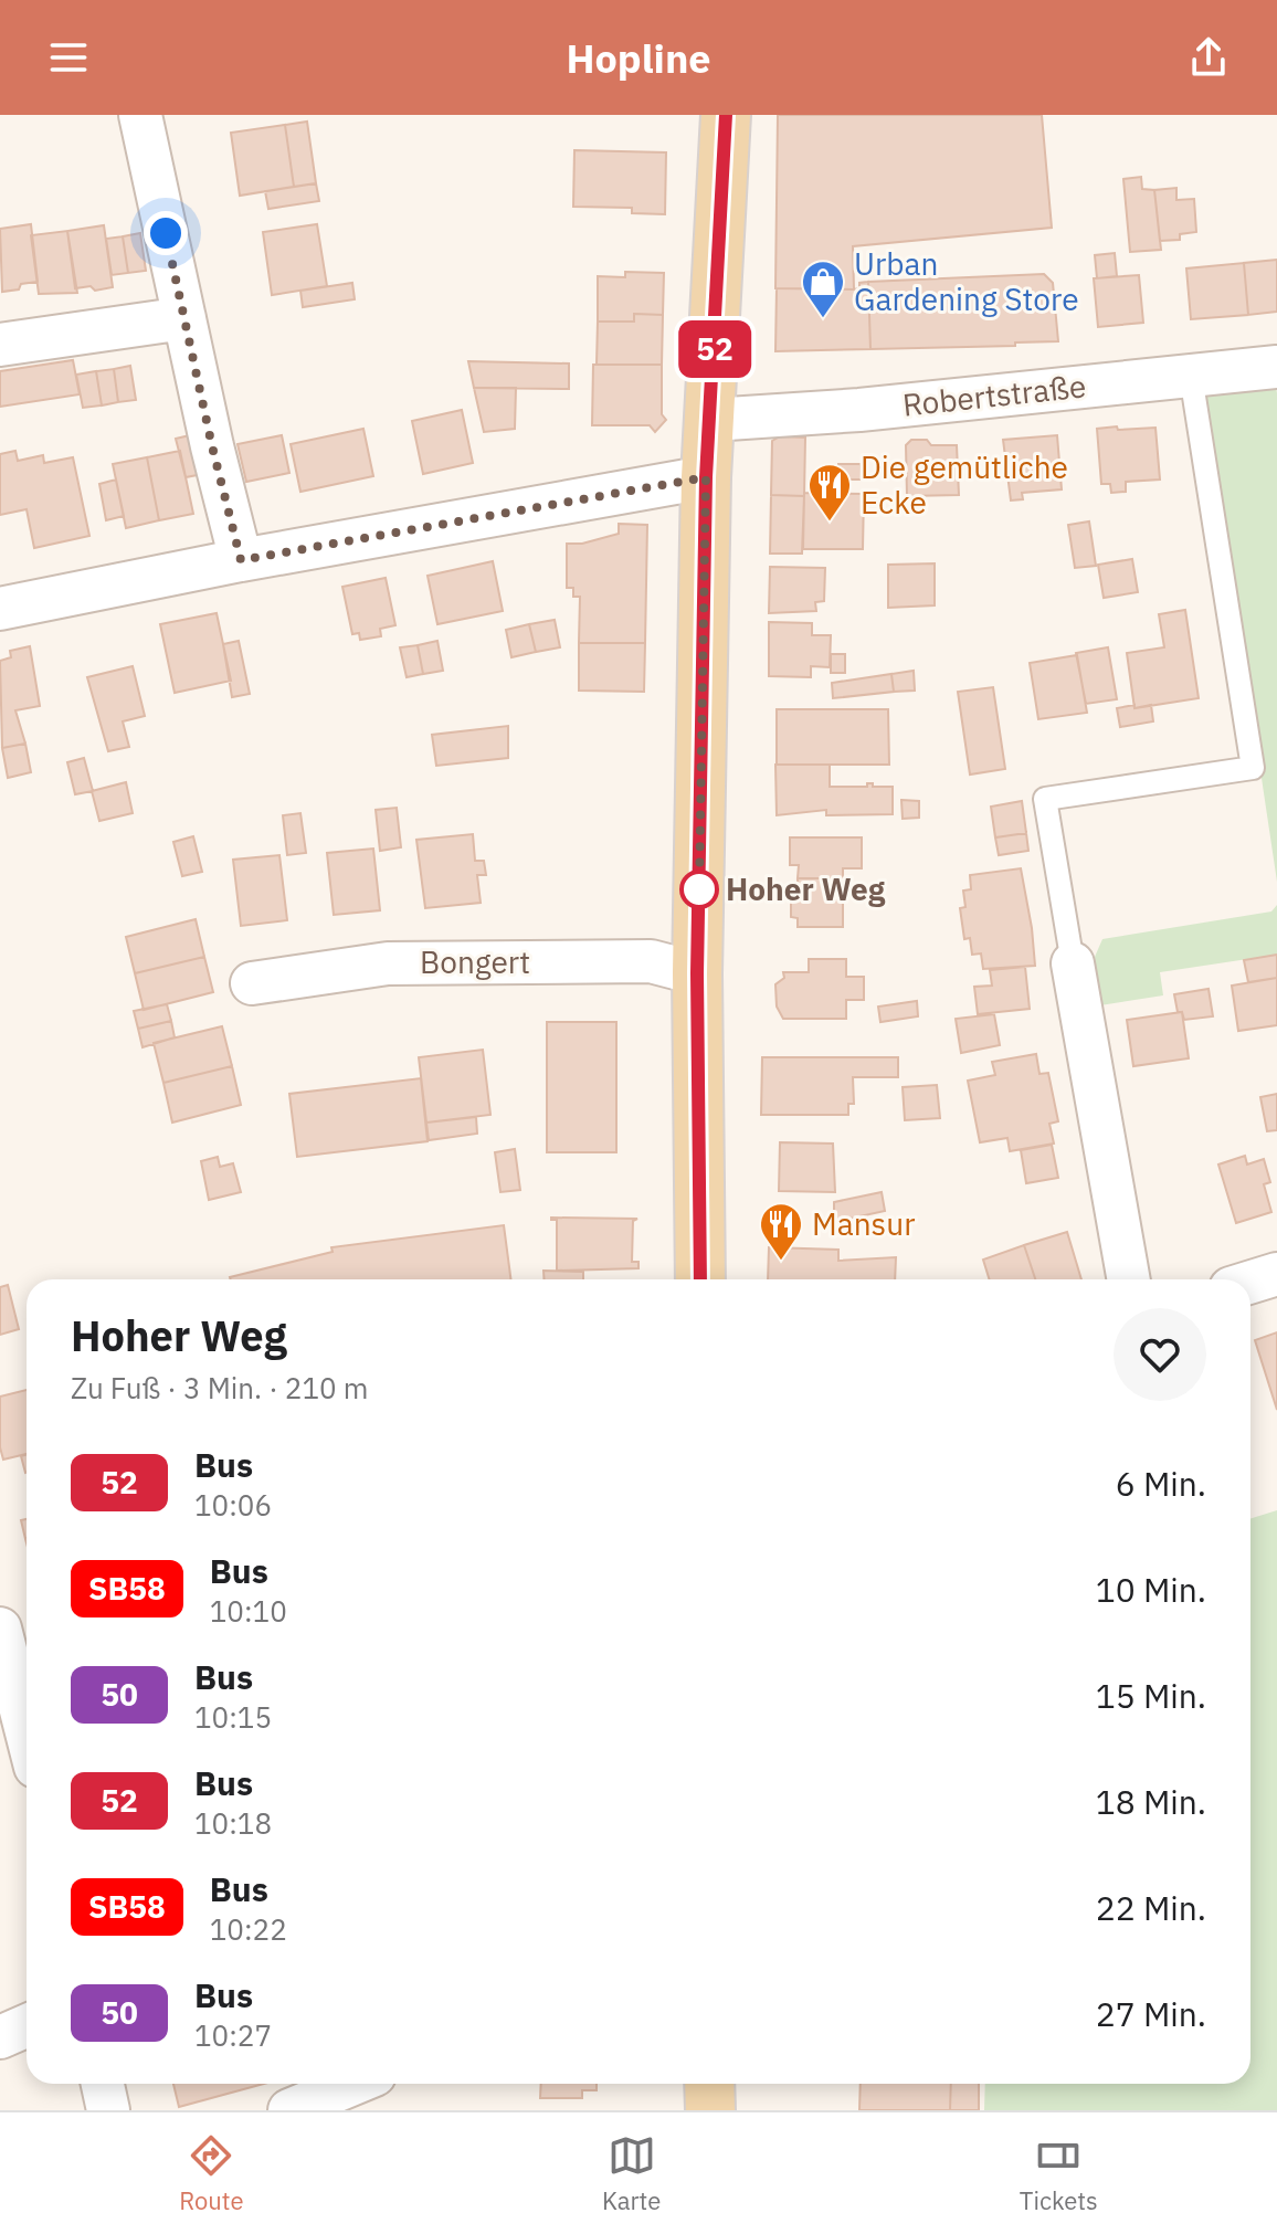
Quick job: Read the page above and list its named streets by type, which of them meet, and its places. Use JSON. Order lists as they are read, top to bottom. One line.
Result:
{"streets":{"street":["Robertstraße","Bongert"]},"places":{"shop":["Urban Gardening Store"],"restaurant":["Die gemütliche Ecke","Mansur"],"other":["Hoher Weg"]},"lines":["bus line 52"],"page":{"header":"Hopline","on_map":"52","heading":["Hoher Weg","Zu Fuß · 3 Min. · 210 m"],"list":[{"mark":"52","name":"Bus","note":"10:06","value":"6 Min."},{"mark":"SB58","name":"Bus","note":"10:10","value":"10 Min."},{"mark":"50","name":"Bus","note":"10:15","value":"15 Min."},{"mark":"52","name":"Bus","note":"10:18","value":"18 Min."},{"mark":"SB58","name":"Bus","note":"10:22","value":"22 Min."},{"mark":"50","name":"Bus","note":"10:27","value":"27 Min."}],"tabs":["Route","Karte","Tickets"]}}
